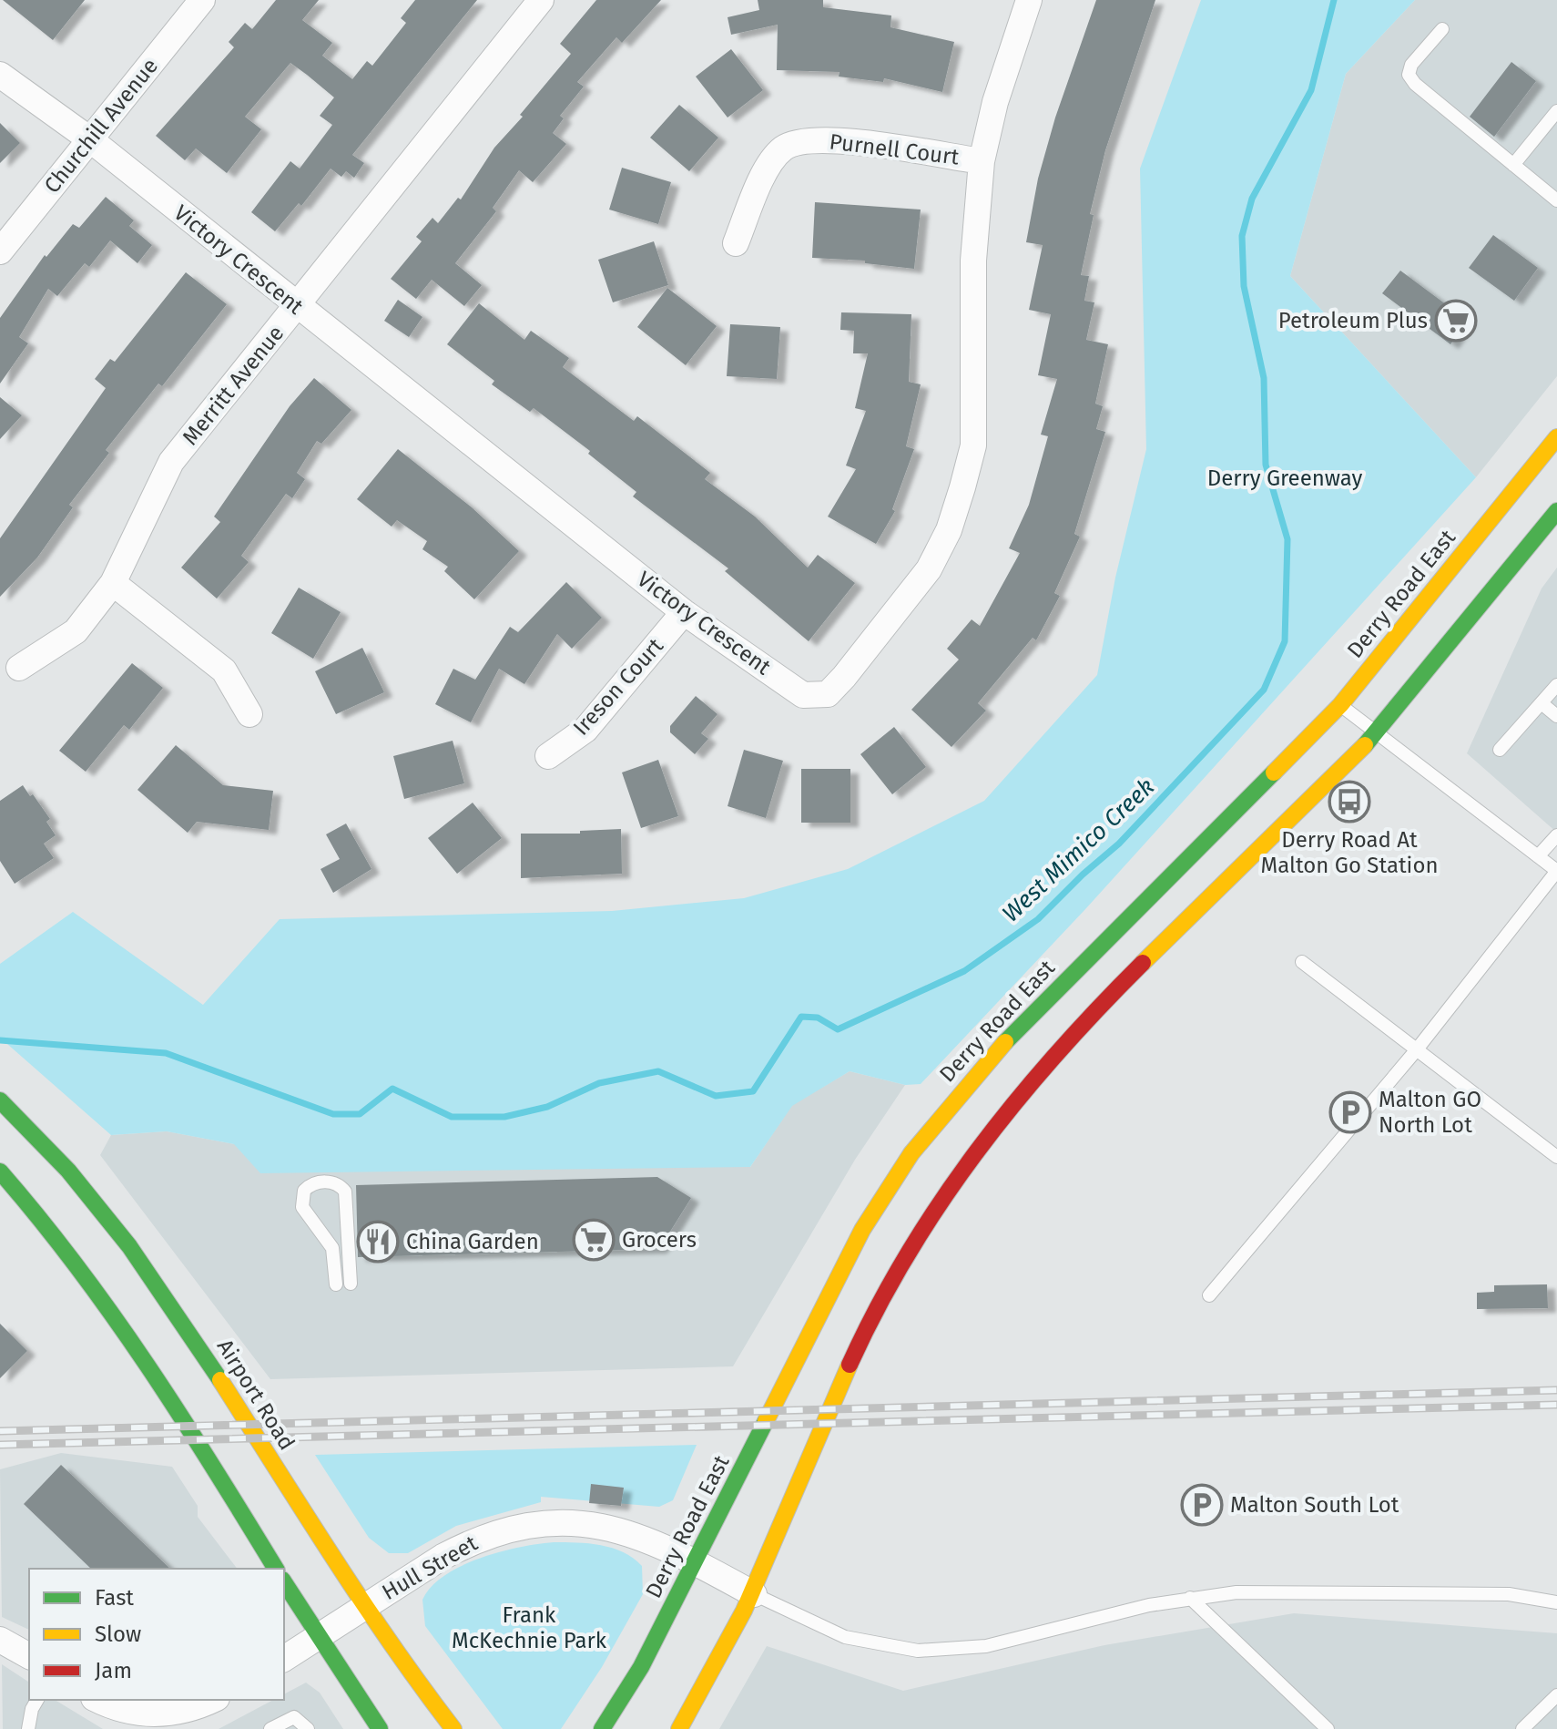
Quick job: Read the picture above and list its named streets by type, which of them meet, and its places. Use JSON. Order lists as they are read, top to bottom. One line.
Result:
{"streets":{"main road":["Derry Road East","Airport Road"],"street":["Churchill Avenue","Purnell Court","Victory Crescent","Merritt Avenue","Ireson Court","Hull Street"]},"crossings":[["Churchill Avenue","Victory Crescent"],["Purnell Court","Victory Crescent"],["Victory Crescent","Merritt Avenue"],["Victory Crescent","Ireson Court"],["Derry Road East","Hull Street"],["Airport Road","Hull Street"]],"water":["West Mimico Creek"],"parks":["Derry Greenway","Frank McKechnie Park"],"places":{"supermarket":["Petroleum Plus","Grocers"],"bus stop":["Derry Road At Malton Go Station"],"parking":["Malton GO North Lot","Malton South Lot"],"restaurant":["China Garden"]},"legend":["Fast","Slow","Jam"]}
